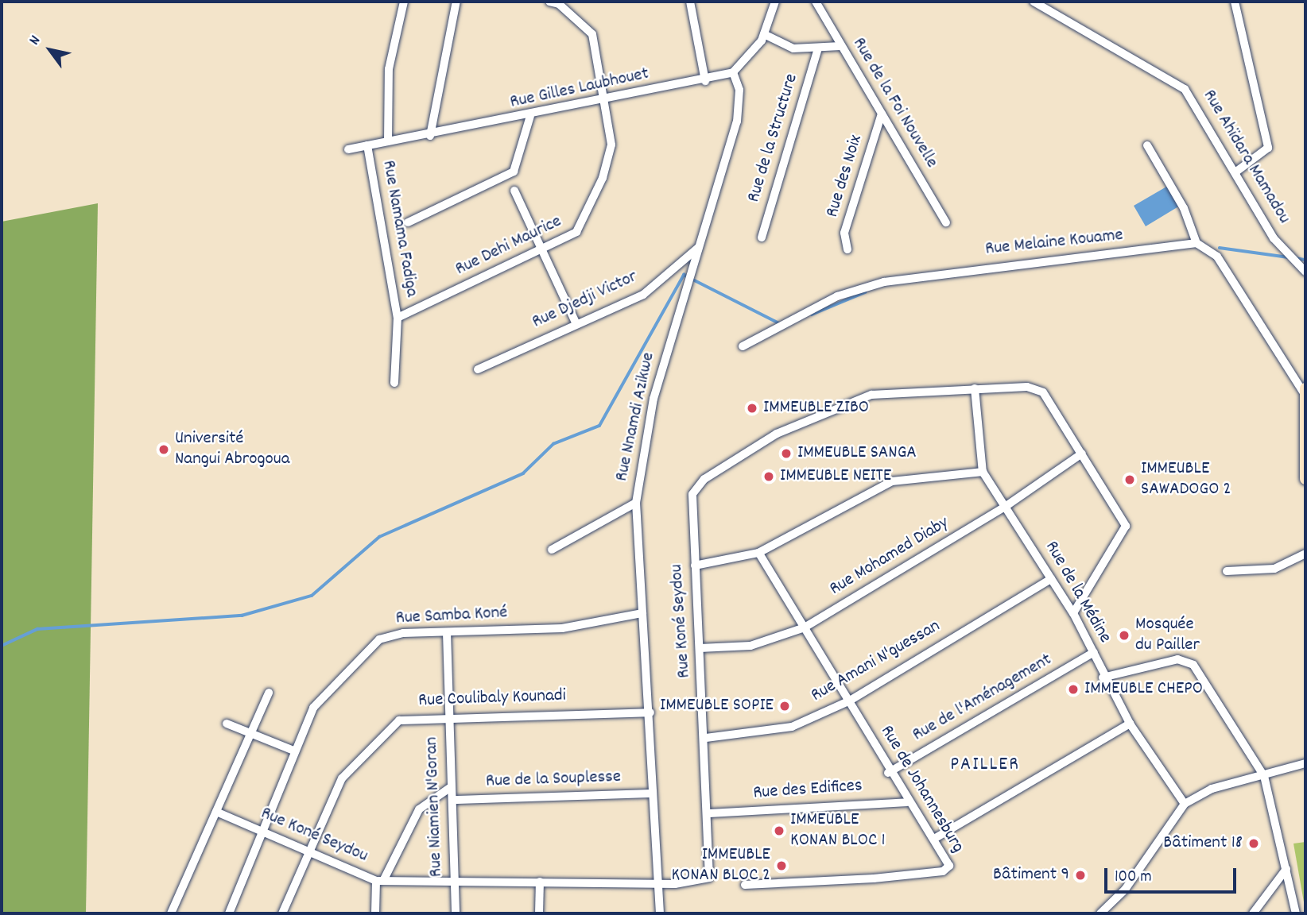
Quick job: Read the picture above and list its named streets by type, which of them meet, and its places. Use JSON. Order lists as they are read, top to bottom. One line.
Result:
{"streets":{"street":["Rue Gilles Laubhouet","Rue de la Foi Nouvelle","Rue de la Structure","Rue Ahïdara Mamadou","Rue des Noix","Rue Namama Fadiga","Rue Melaine Kouame","Rue Dehi Maurice","Rue Djedji Victor","Rue Nnamdi Azikwe","Rue Mohamed Diaby","Rue de la Médine","Rue Samba Koné","Rue Koné Seydou","Rue Amani N'guessan","Rue de l'Aménagement","Rue Coulibaly Kounadi","Rue de la Souplesse","Rue de Johannesburg","Rue des Edifices","Rue Niamien N'Goran"]},"crossings":[["Rue Gilles Laubhouet","Rue Namama Fadiga"],["Rue Gilles Laubhouet","Rue Dehi Maurice"],["Rue Gilles Laubhouet","Rue Nnamdi Azikwe"],["Rue de la Foi Nouvelle","Rue des Noix"],["Rue Namama Fadiga","Rue Dehi Maurice"],["Rue Djedji Victor","Rue Nnamdi Azikwe"],["Rue Nnamdi Azikwe","Rue Samba Koné"],["Rue Nnamdi Azikwe","Rue Koné Seydou"],["Rue Nnamdi Azikwe","Rue Coulibaly Kounadi"],["Rue Nnamdi Azikwe","Rue de la Souplesse"],["Rue Mohamed Diaby","Rue de la Médine"],["Rue Mohamed Diaby","Rue Koné Seydou"],["Rue Mohamed Diaby","Rue de Johannesburg"],["Rue de la Médine","Rue Koné Seydou"],["Rue de la Médine","Rue Amani N'guessan"],["Rue de la Médine","Rue de l'Aménagement"],["Rue Samba Koné","Rue Koné Seydou"],["Rue Samba Koné","Rue Niamien N'Goran"],["Rue Koné Seydou","Rue Amani N'guessan"],["Rue Koné Seydou","Rue Coulibaly Kounadi"],["Rue Koné Seydou","Rue des Edifices"],["Rue Koné Seydou","Rue Niamien N'Goran"],["Rue Amani N'guessan","Rue de Johannesburg"],["Rue de l'Aménagement","Rue de Johannesburg"],["Rue Coulibaly Kounadi","Rue Niamien N'Goran"],["Rue de la Souplesse","Rue Niamien N'Goran"],["Rue de Johannesburg","Rue des Edifices"]],"districts":["PAILLER"],"places":["IMMEUBLE ZIBO","Université Nangui Abrogoua","IMMEUBLE SANGA","IMMEUBLE NEITE","IMMEUBLE SAWADOGO 2","Mosquée du Pailler","IMMEUBLE CHEPO","IMMEUBLE SOPIE","IMMEUBLE KONAN BLOC 1","Bâtiment 18","IMMEUBLE KONAN BLOC 2","Bâtiment 9"],"scale_bar":"100 m","north":"top left"}
